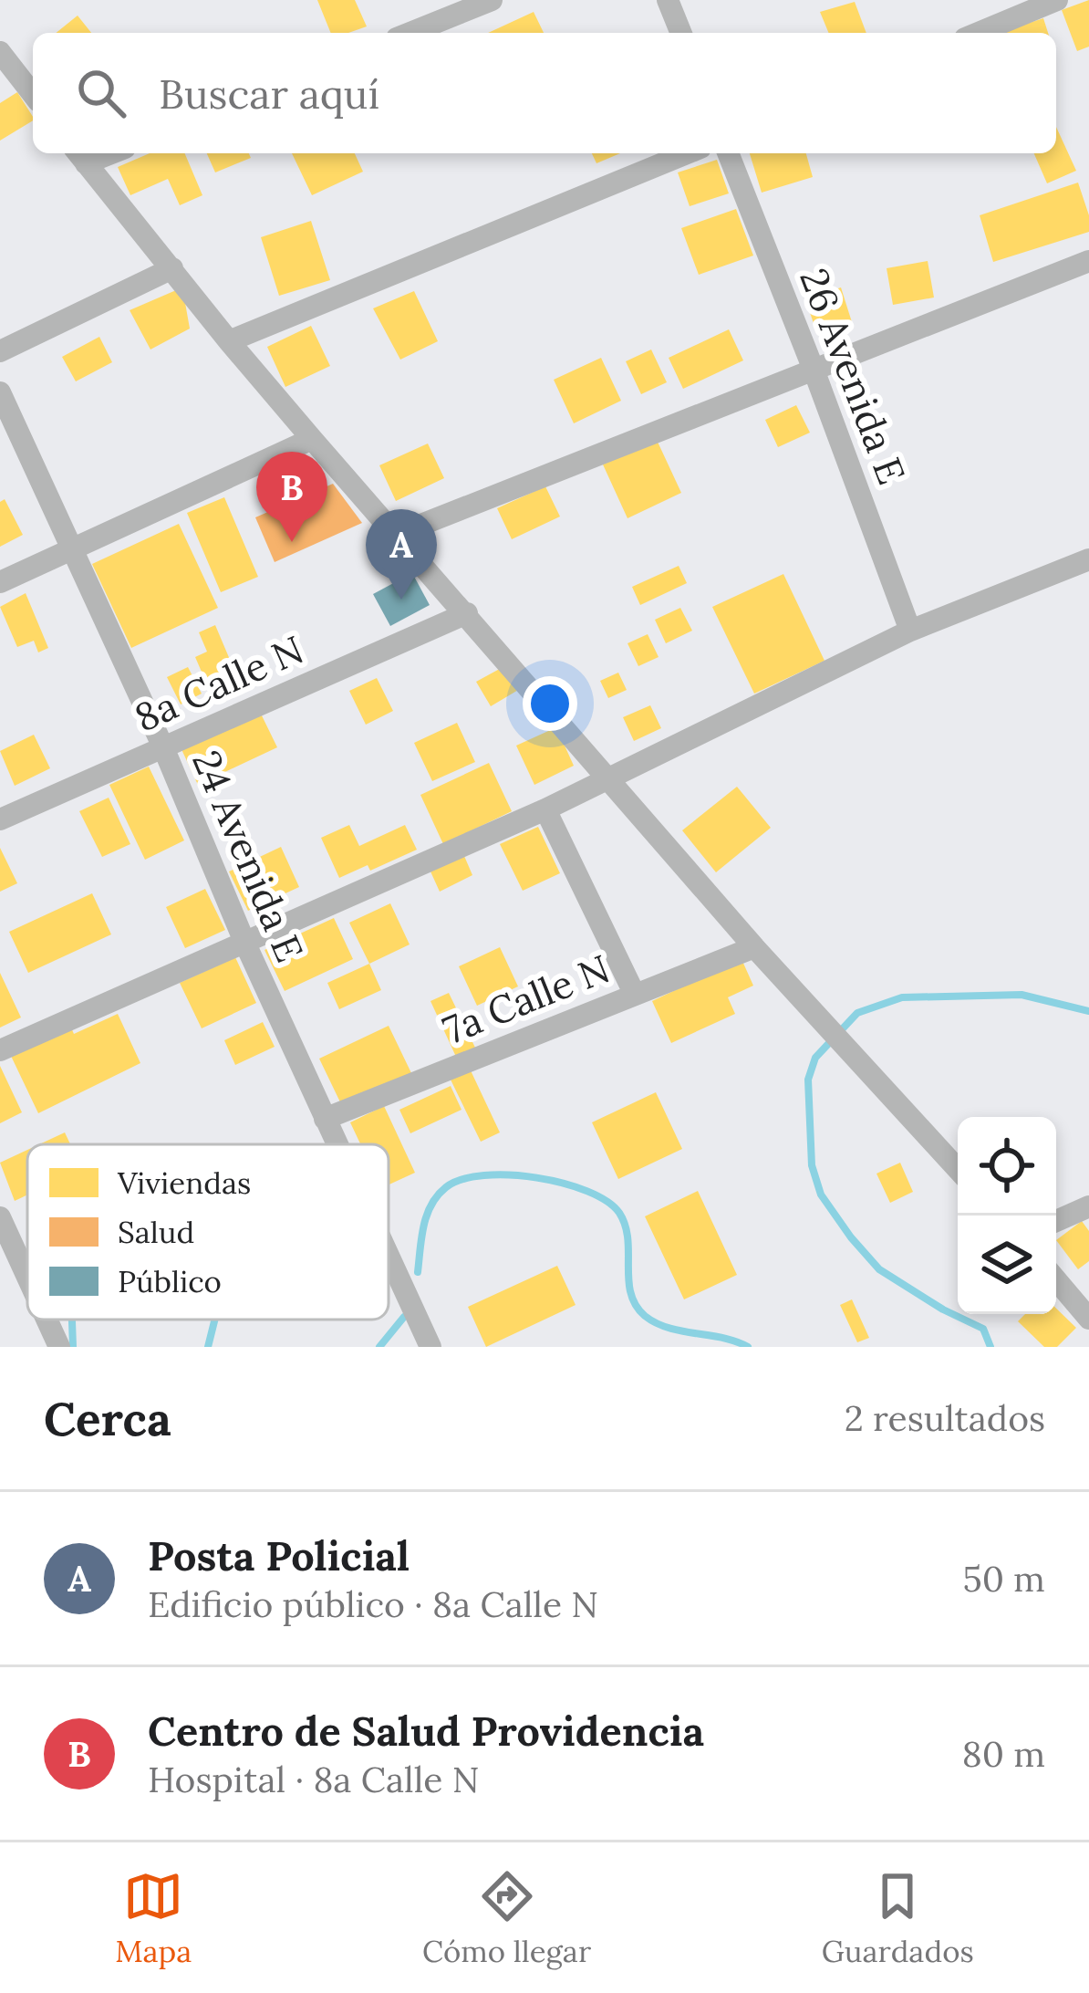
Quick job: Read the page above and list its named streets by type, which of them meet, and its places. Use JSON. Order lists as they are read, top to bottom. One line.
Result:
{"streets":{"street":["26 Avenida E","8a Calle N","24 Avenida E","7a Calle N"]},"crossings":[["8a Calle N","24 Avenida E"],["24 Avenida E","7a Calle N"]],"legend":["Viviendas","Salud","Público"],"page":{"search":"Buscar aquí","pins":["B","A"],"heading":["Cerca","2 resultados"],"list":[{"mark":"A","name":"Posta Policial","note":"Edificio público · 8a Calle N","value":"50 m"},{"mark":"B","name":"Centro de Salud Providencia","note":"Hospital · 8a Calle N","value":"80 m"}],"nav":["Mapa","Cómo llegar","Guardados"]}}
